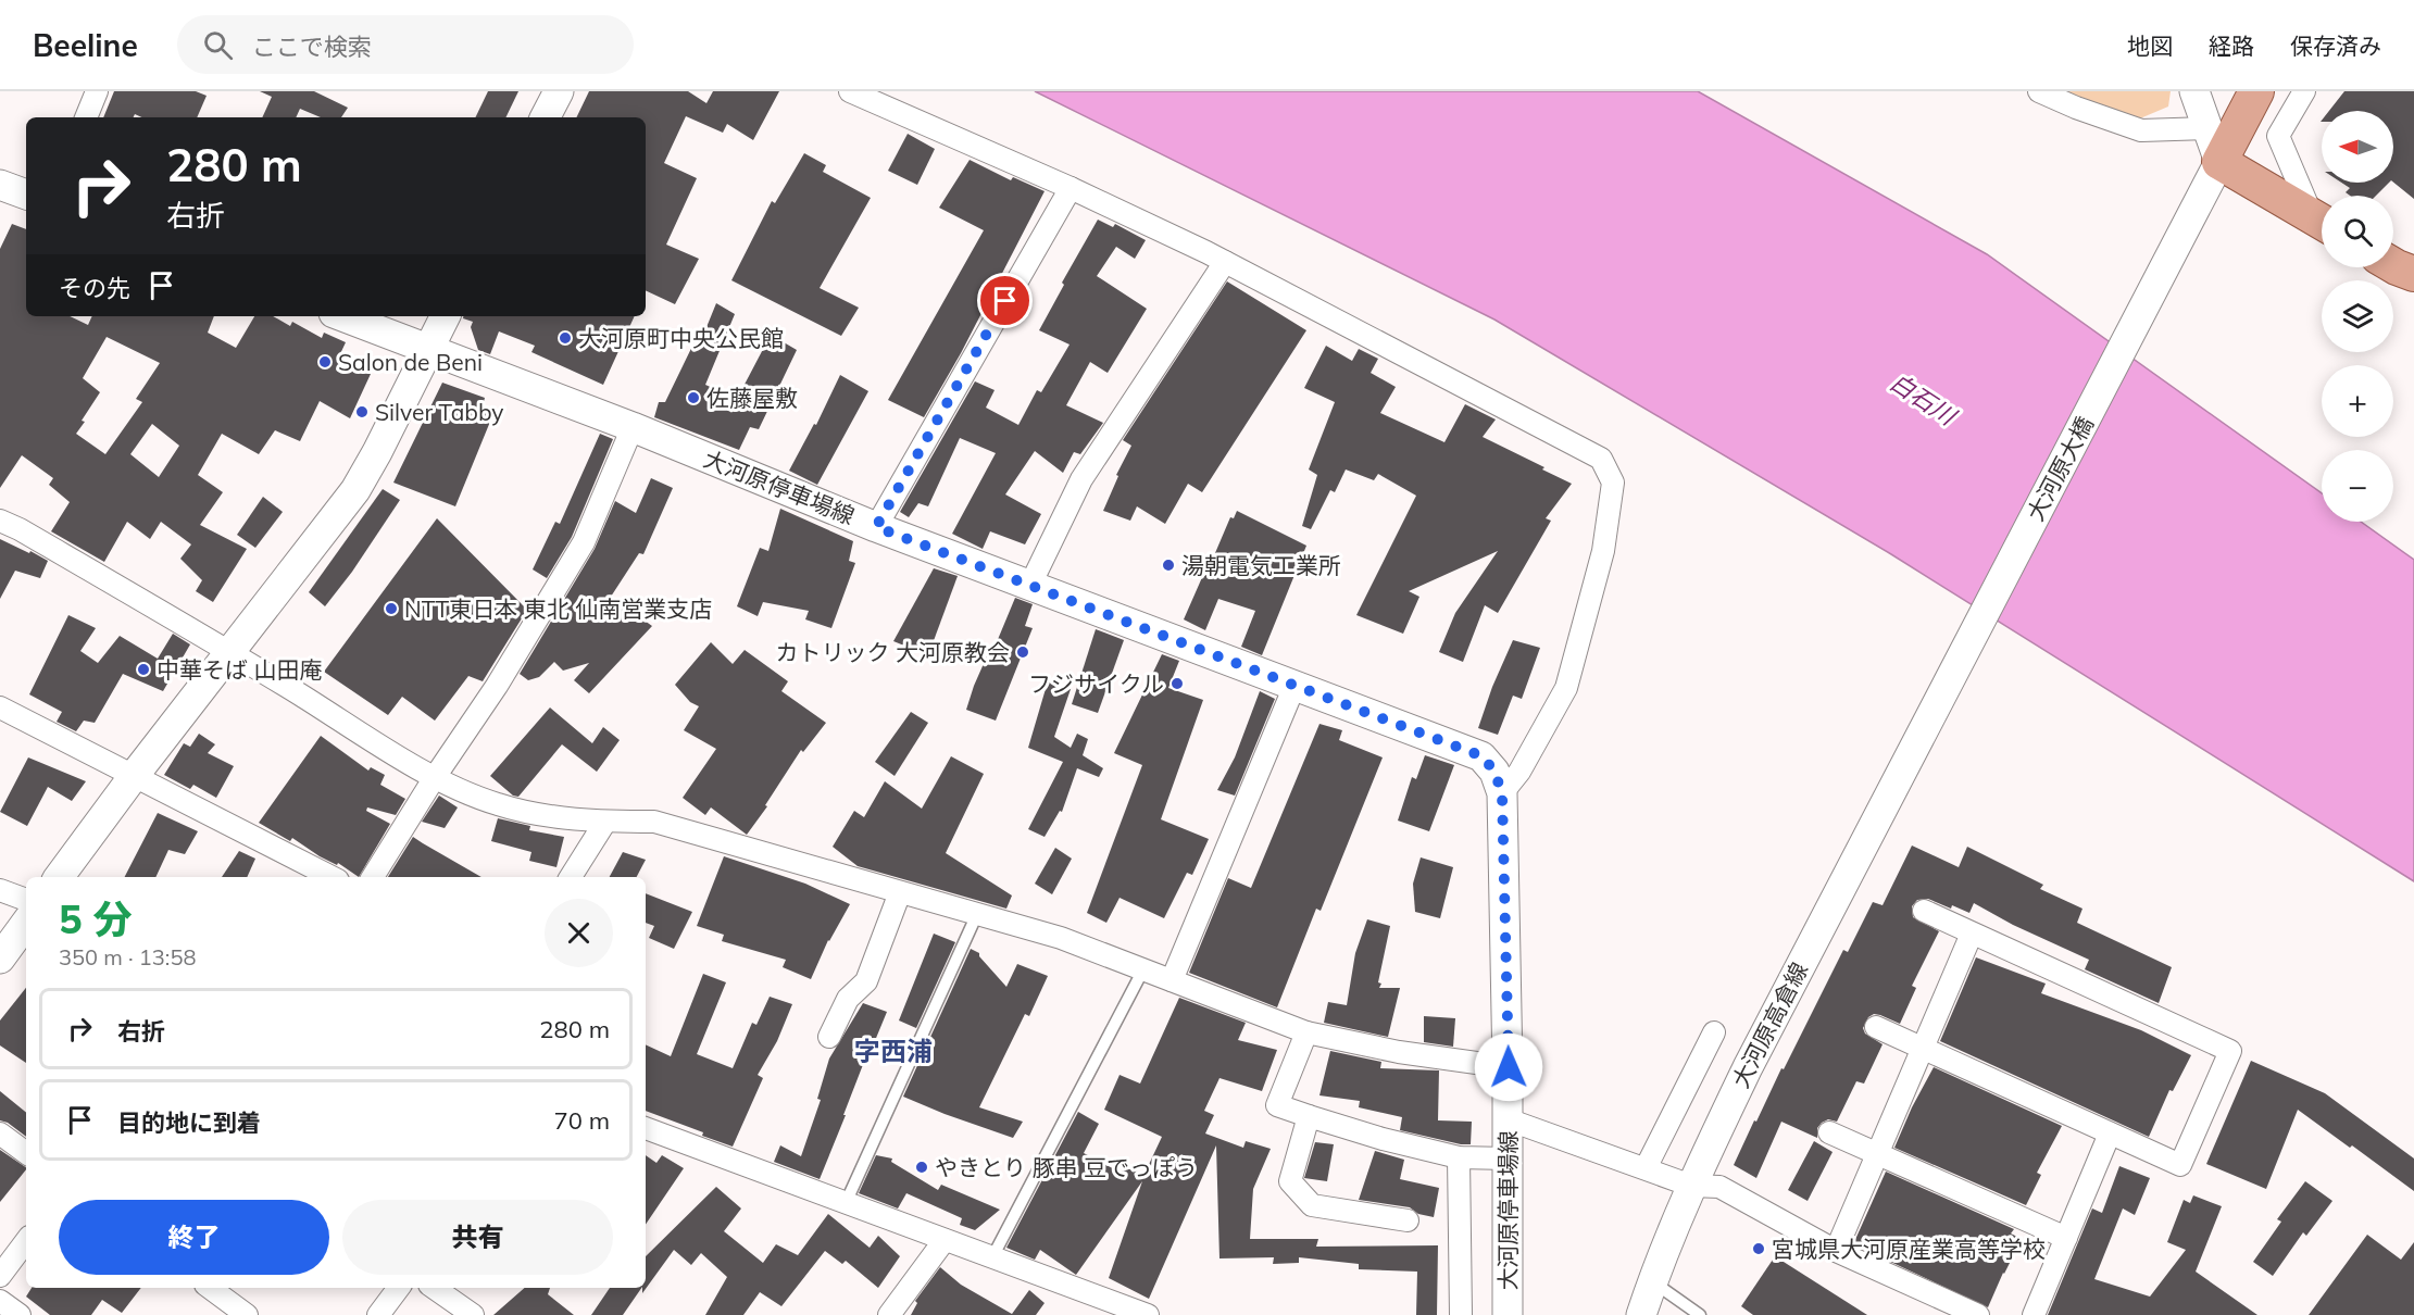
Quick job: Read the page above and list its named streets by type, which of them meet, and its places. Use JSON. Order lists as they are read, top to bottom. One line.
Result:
{"streets":{"main road":["大河原大橋","大河原停車場線","大河原高倉線"]},"crossings":[["大河原大橋","大河原高倉線"]],"districts":["字西浦"],"water":["白石川"],"places":["大河原町中央公民館","Salon de Beni","佐藤屋敷","Silver Tabby","湯朝電気工業所","NTT東日本 東北 仙南営業支店","カトリック 大河原教会","中華そば 山田庵","フジサイクル","やきとり 豚串 豆でっぽう","宮城県大河原産業高等学校"],"north":"left","page":{"header":"Beeline","search":"ここで検索","nav":["地図","経路","保存済み"],"map_buttons":["+","−"],"turn":["280 m","右折"],"then":"その先","heading":["5 分","350 m · 13:58"],"list":[{"name":"右折","value":"280 m"},{"name":"目的地に到着","value":"70 m"}],"buttons":["終了","共有"]}}
